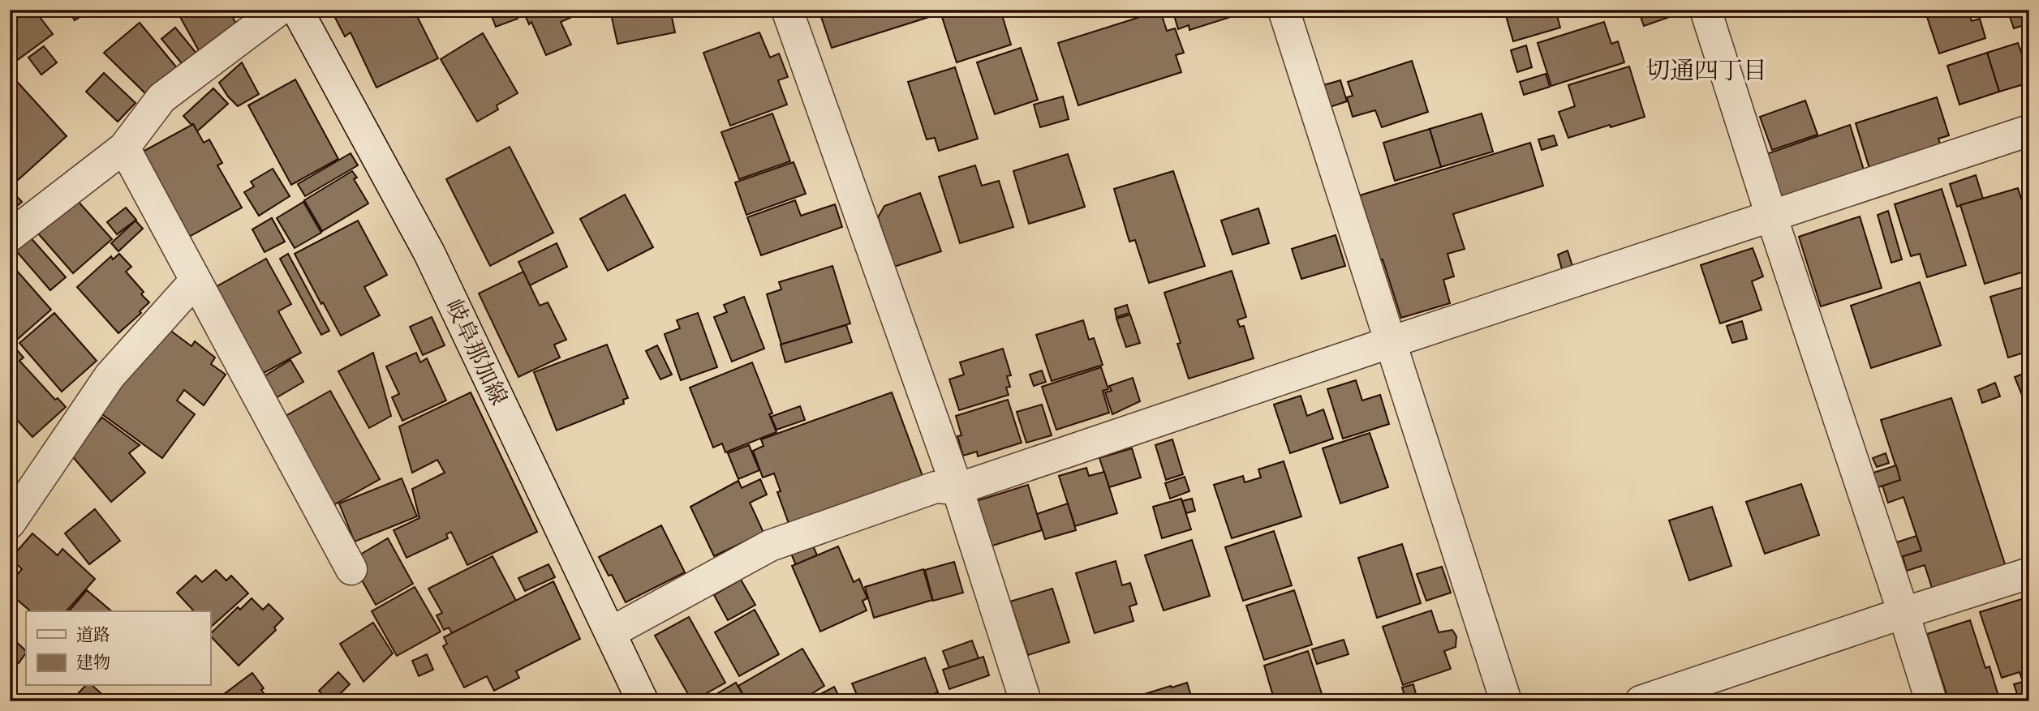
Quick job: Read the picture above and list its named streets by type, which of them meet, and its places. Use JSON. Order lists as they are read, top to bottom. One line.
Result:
{"streets":{"street":["岐阜那加線"]},"districts":["切通四丁目"],"legend":["道路","建物"]}
